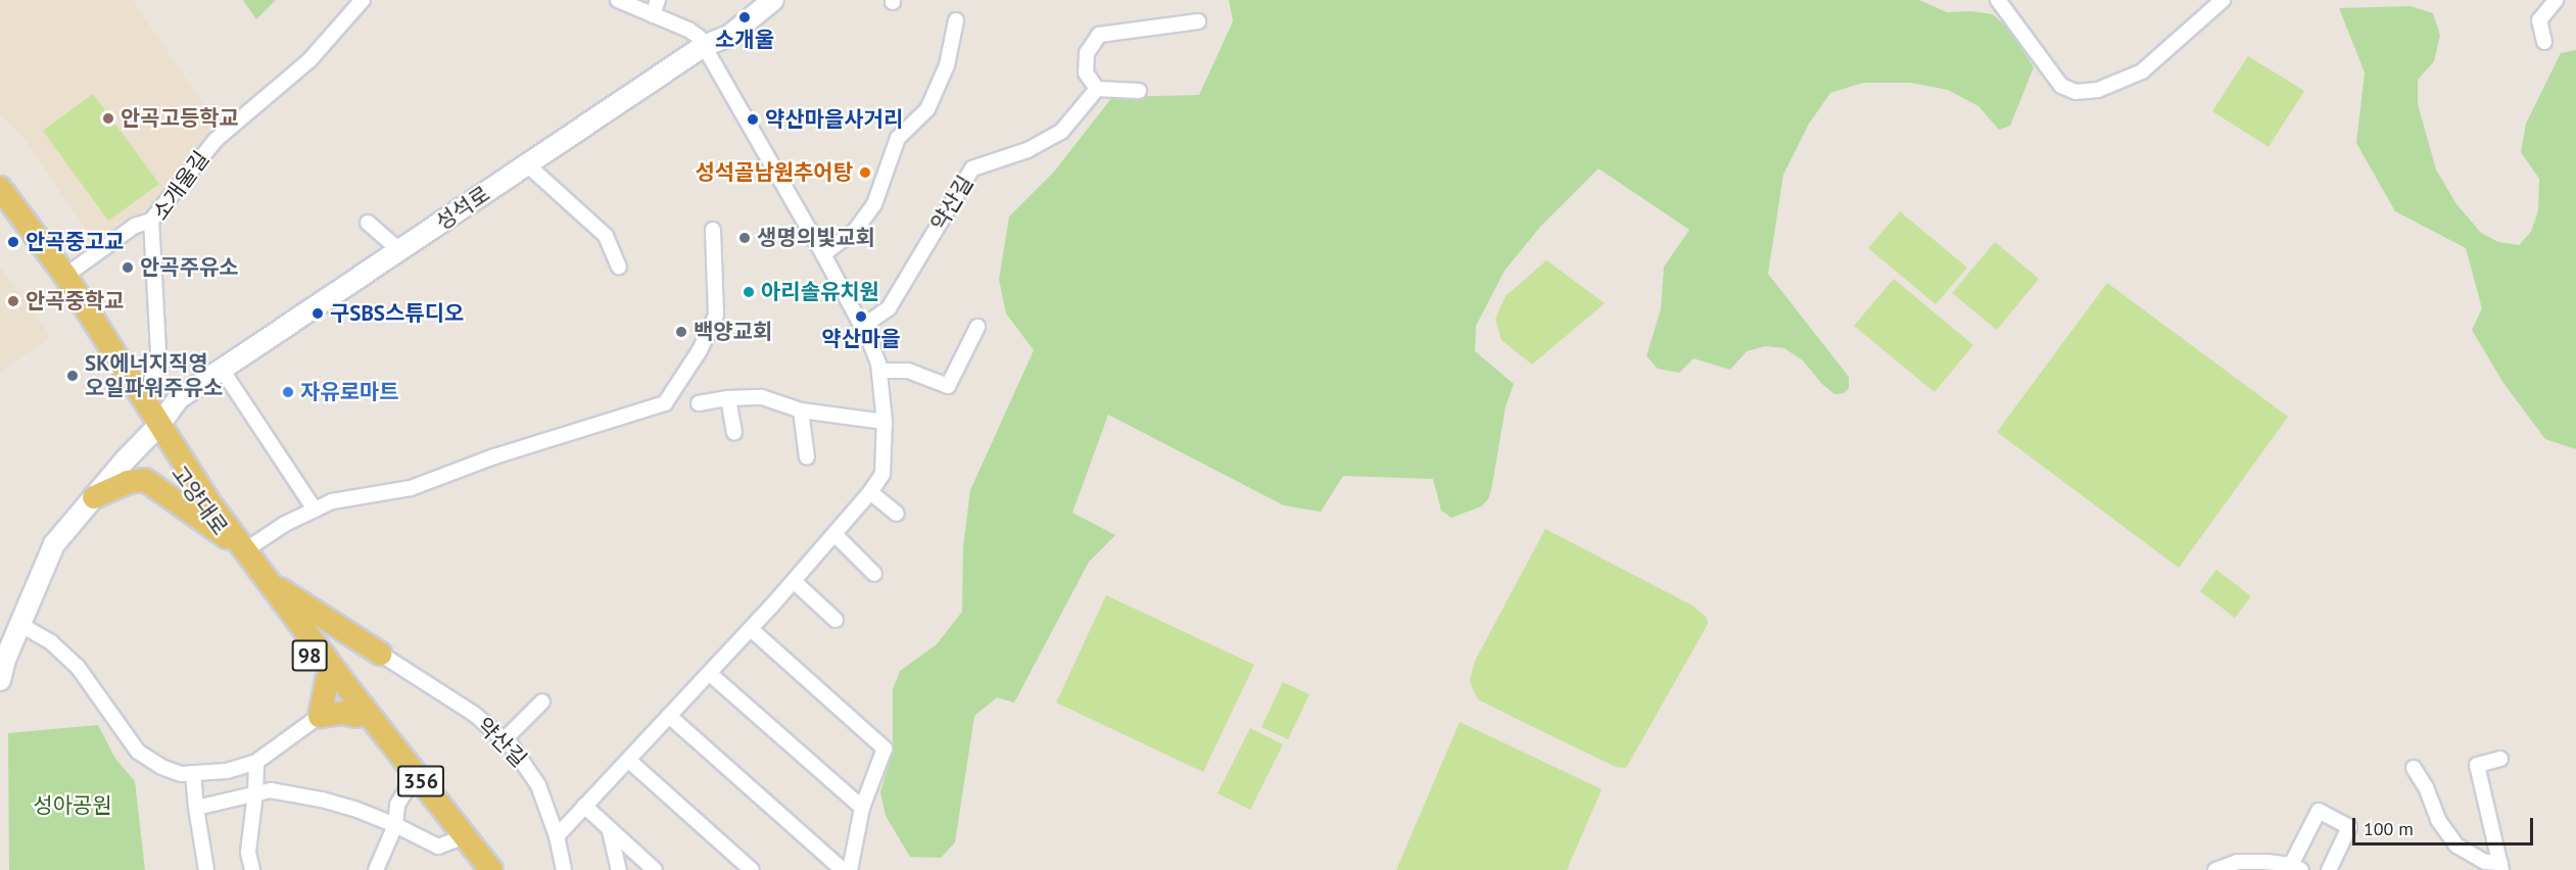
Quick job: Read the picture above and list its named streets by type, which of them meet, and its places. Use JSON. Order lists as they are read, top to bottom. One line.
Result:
{"streets":{"main road":["고양대로","98","356"],"street":["소개울길","약산길","성석로"]},"crossings":[["소개울길","고양대로"],["성석로","고양대로"]],"parks":["성아공원"],"places":["소개울","안곡고등학교","약산마을사거리","성석골남원추어탕","생명의빛교회","안곡중고교","안곡주유소","아리솔유치원","안곡중학교","구SBS스튜디오","약산마을","백양교회","SK에너지직영 오일파워주유소","자유로마트"],"scale_bar":"100 m"}
